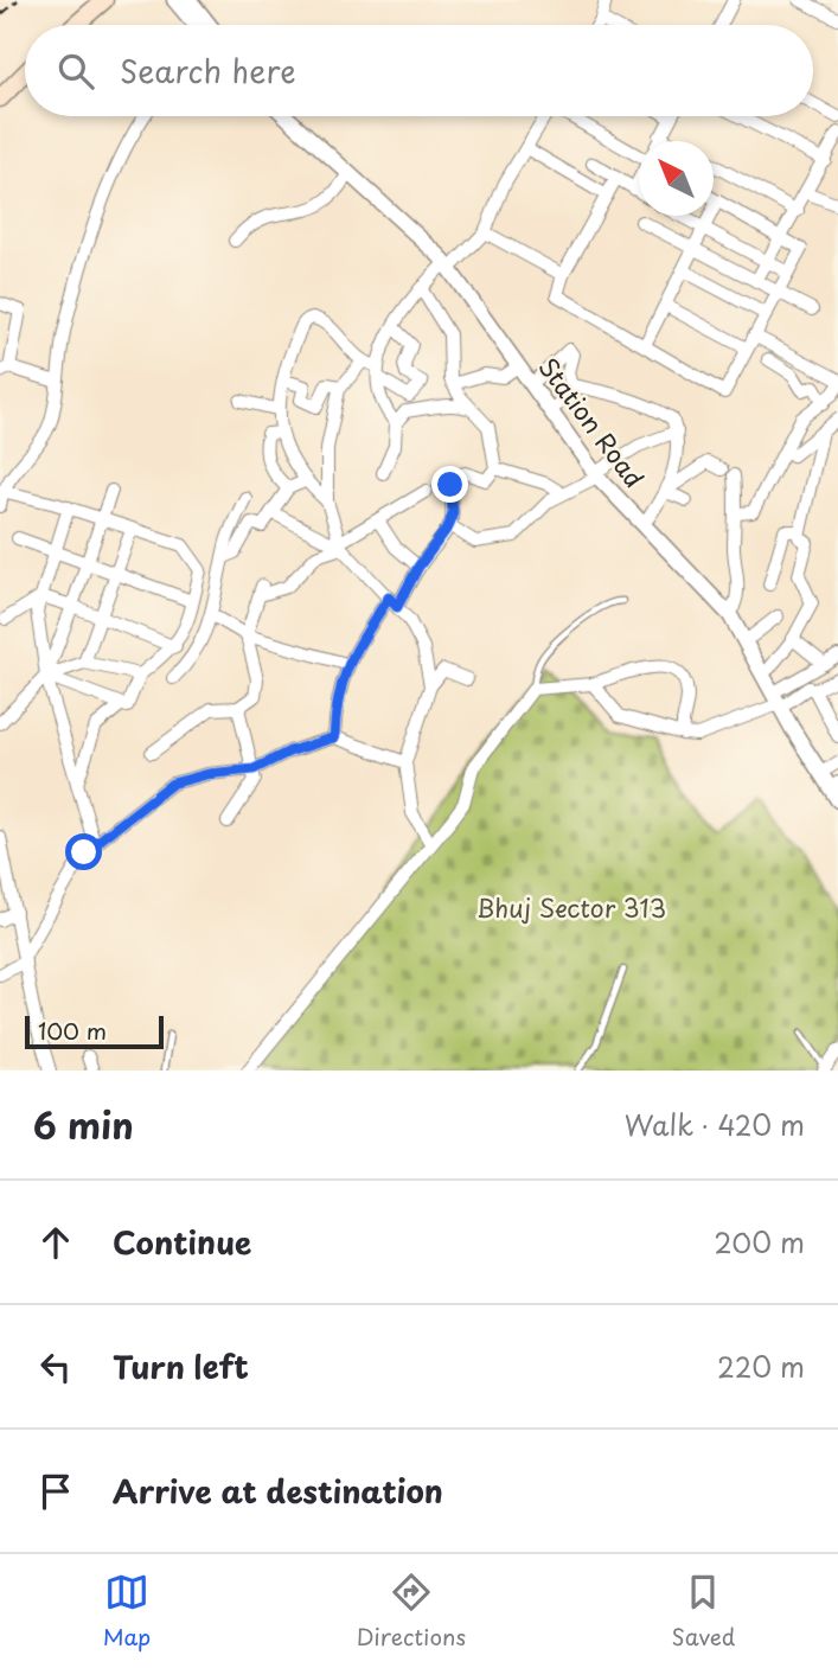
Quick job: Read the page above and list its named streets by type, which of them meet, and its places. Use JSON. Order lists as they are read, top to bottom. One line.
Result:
{"streets":{"street":["Station Road"]},"parks":["Bhuj Sector 313"],"scale_bar":"100 m","north":"top left","page":{"search":"Search here","scale":"100 m","heading":["6 min","Walk · 420 m"],"list":[["Continue","200 m"],["Turn left","220 m"],"Arrive at destination"],"nav":["Map","Directions","Saved"]}}
